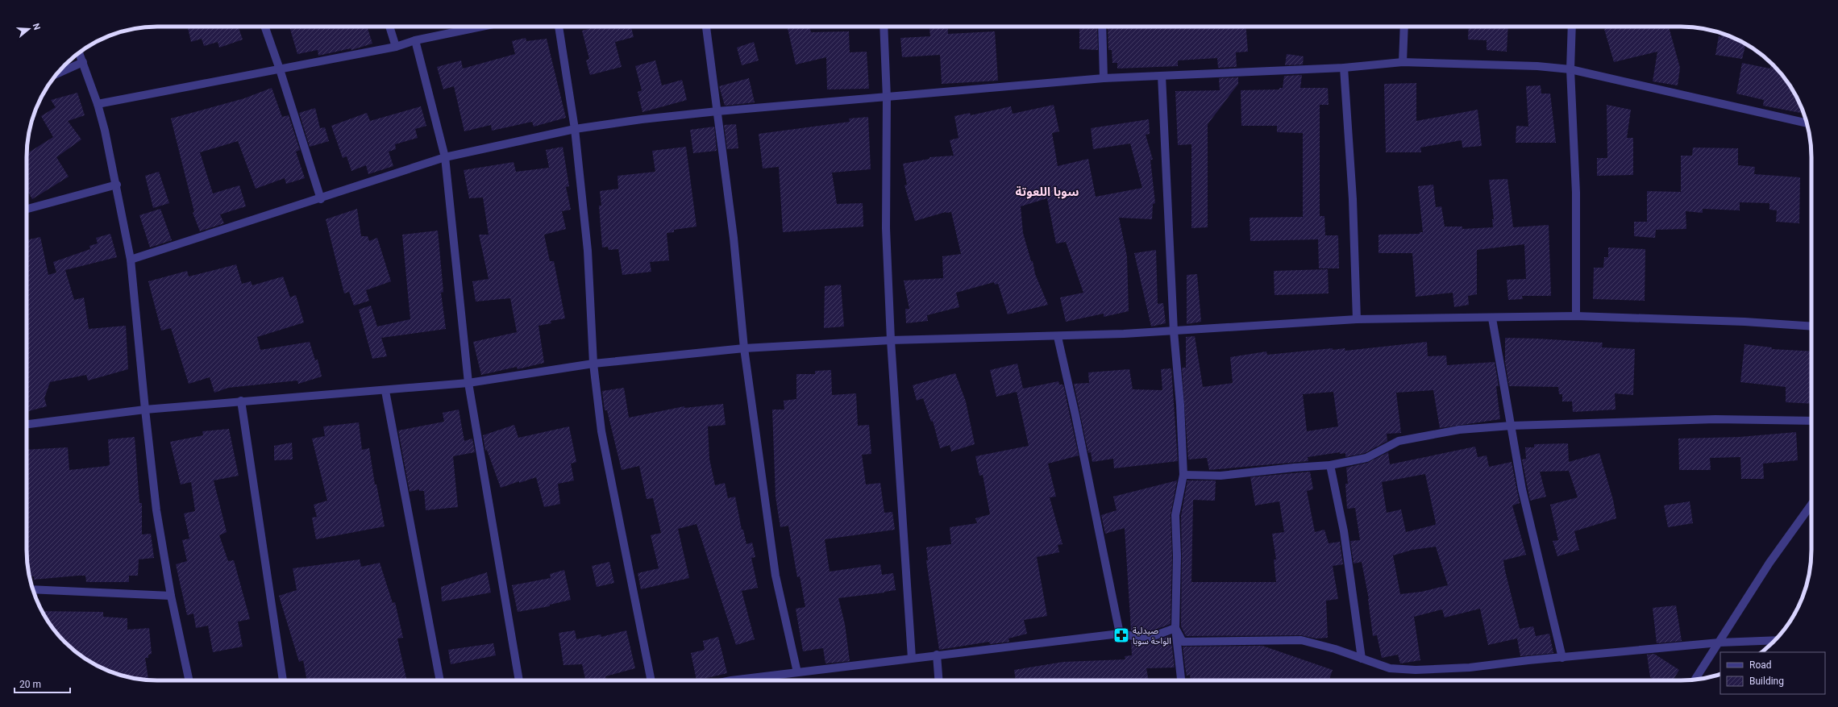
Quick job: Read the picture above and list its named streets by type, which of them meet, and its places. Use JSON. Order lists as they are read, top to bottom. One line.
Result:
{"districts":["سوبا اللعوتة"],"places":{"pharmacy":["صيدلية الواحة سوبا"]},"legend":["Road","Building"],"scale_bar":"20 m","north":"right"}
